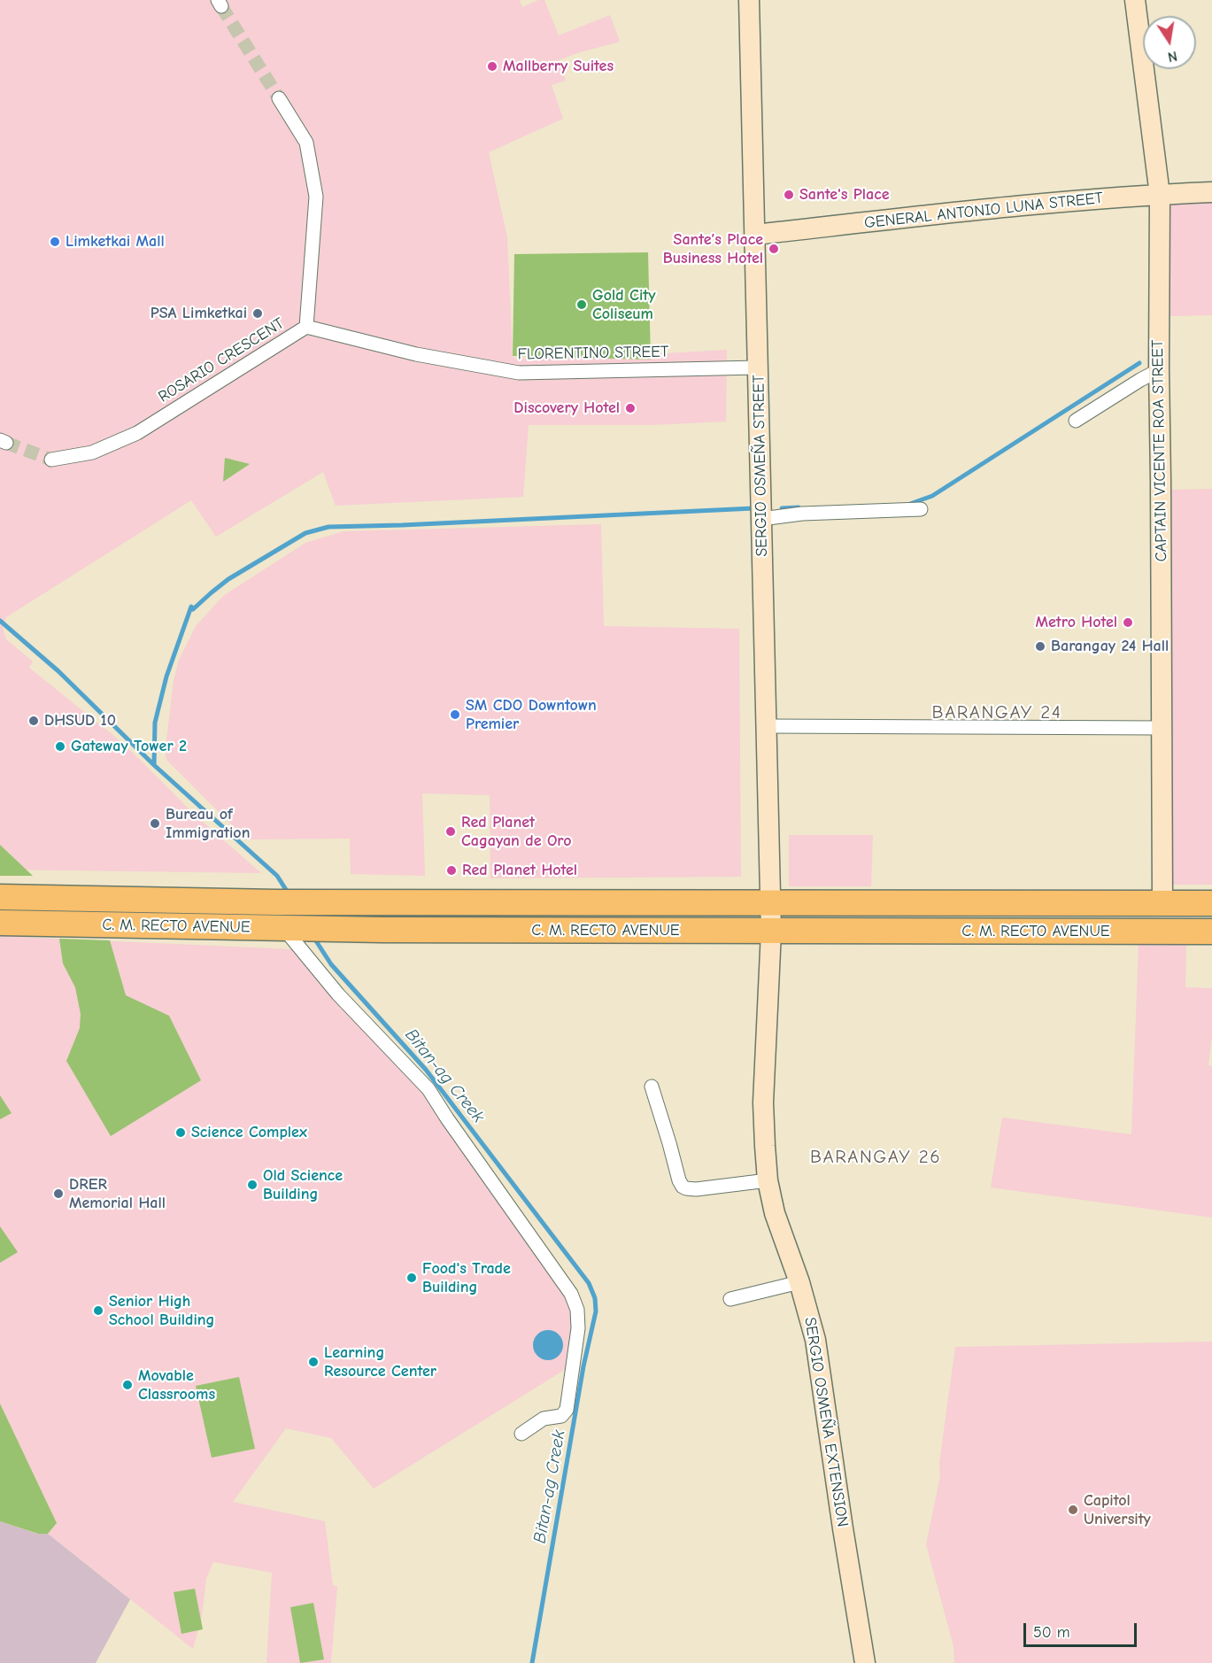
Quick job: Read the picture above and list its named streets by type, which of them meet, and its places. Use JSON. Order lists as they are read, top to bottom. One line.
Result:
{"streets":{"highway":["C. M. RECTO AVENUE"],"street":["GENERAL ANTONIO LUNA STREET","FLORENTINO STREET","ROSARIO CRESCENT","CAPTAIN VICENTE ROA STREET","SERGIO OSMEÑA STREET","SERGIO OSMEÑA EXTENSION"]},"crossings":[["GENERAL ANTONIO LUNA STREET","CAPTAIN VICENTE ROA STREET"],["GENERAL ANTONIO LUNA STREET","SERGIO OSMEÑA STREET"],["FLORENTINO STREET","ROSARIO CRESCENT"],["FLORENTINO STREET","SERGIO OSMEÑA STREET"],["CAPTAIN VICENTE ROA STREET","C. M. RECTO AVENUE"],["SERGIO OSMEÑA STREET","C. M. RECTO AVENUE"],["SERGIO OSMEÑA STREET","SERGIO OSMEÑA EXTENSION"],["C. M. RECTO AVENUE","SERGIO OSMEÑA EXTENSION"]],"districts":["BARANGAY 24","BARANGAY 26"],"water":["Bitan-ag Creek"],"places":["Mallberry Suites","Sante's Place","Limketkai Mall","Sante’s Place Business Hotel","Gold City Coliseum","PSA Limketkai","Discovery Hotel","Metro Hotel","Barangay 24 Hall","SM CDO Downtown Premier","DHSUD 10","Gateway Tower 2","Bureau of Immigration","Red Planet Cagayan de Oro","Red Planet Hotel","Science Complex","Old Science Building","DRER Memorial Hall","Food's Trade Building","Senior High School Building","Learning Resource Center","Movable Classrooms","Capitol University"],"scale_bar":"50 m","north":"bottom"}
